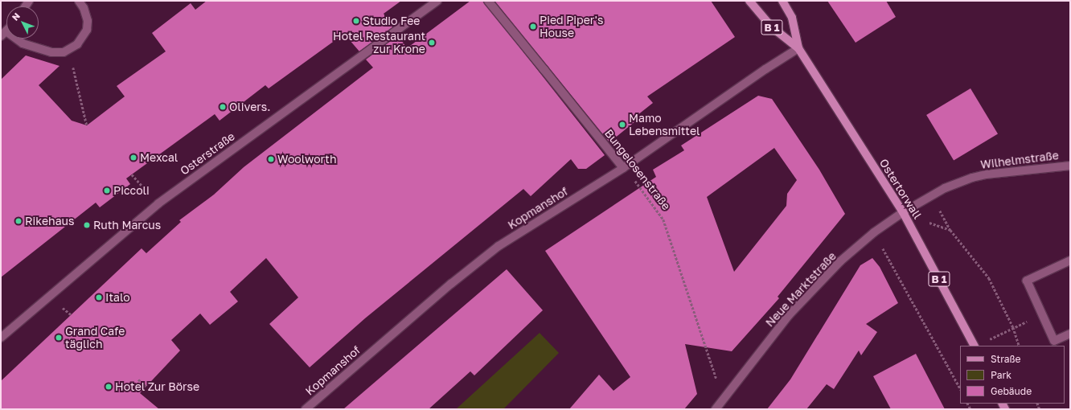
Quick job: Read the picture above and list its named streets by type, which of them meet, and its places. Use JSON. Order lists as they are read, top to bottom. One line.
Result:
{"streets":{"main road":["B 1","Ostertorwall"],"street":["Osterstraße","Wilhelmstraße","Bungelosenstraße","Kopmanshof","Neue Marktstraße"]},"crossings":[["Wilhelmstraße","Ostertorwall"],["Wilhelmstraße","Neue Marktstraße"],["Bungelosenstraße","Kopmanshof"],["Bungelosenstraße","Neue Marktstraße"],["Ostertorwall","Kopmanshof"],["Ostertorwall","Neue Marktstraße"]],"places":["Studio Fee","Pied Piper's House","Hotel Restaurant zur Krone","Olivers.","Mamo Lebensmittel","Mexcal","Woolworth","Piccoli","Rikehaus","Ruth Marcus","Italo","Grand Cafe täglich","Hotel Zur Börse"],"legend":["Straße","Park","Gebäude"],"north":"top left"}
